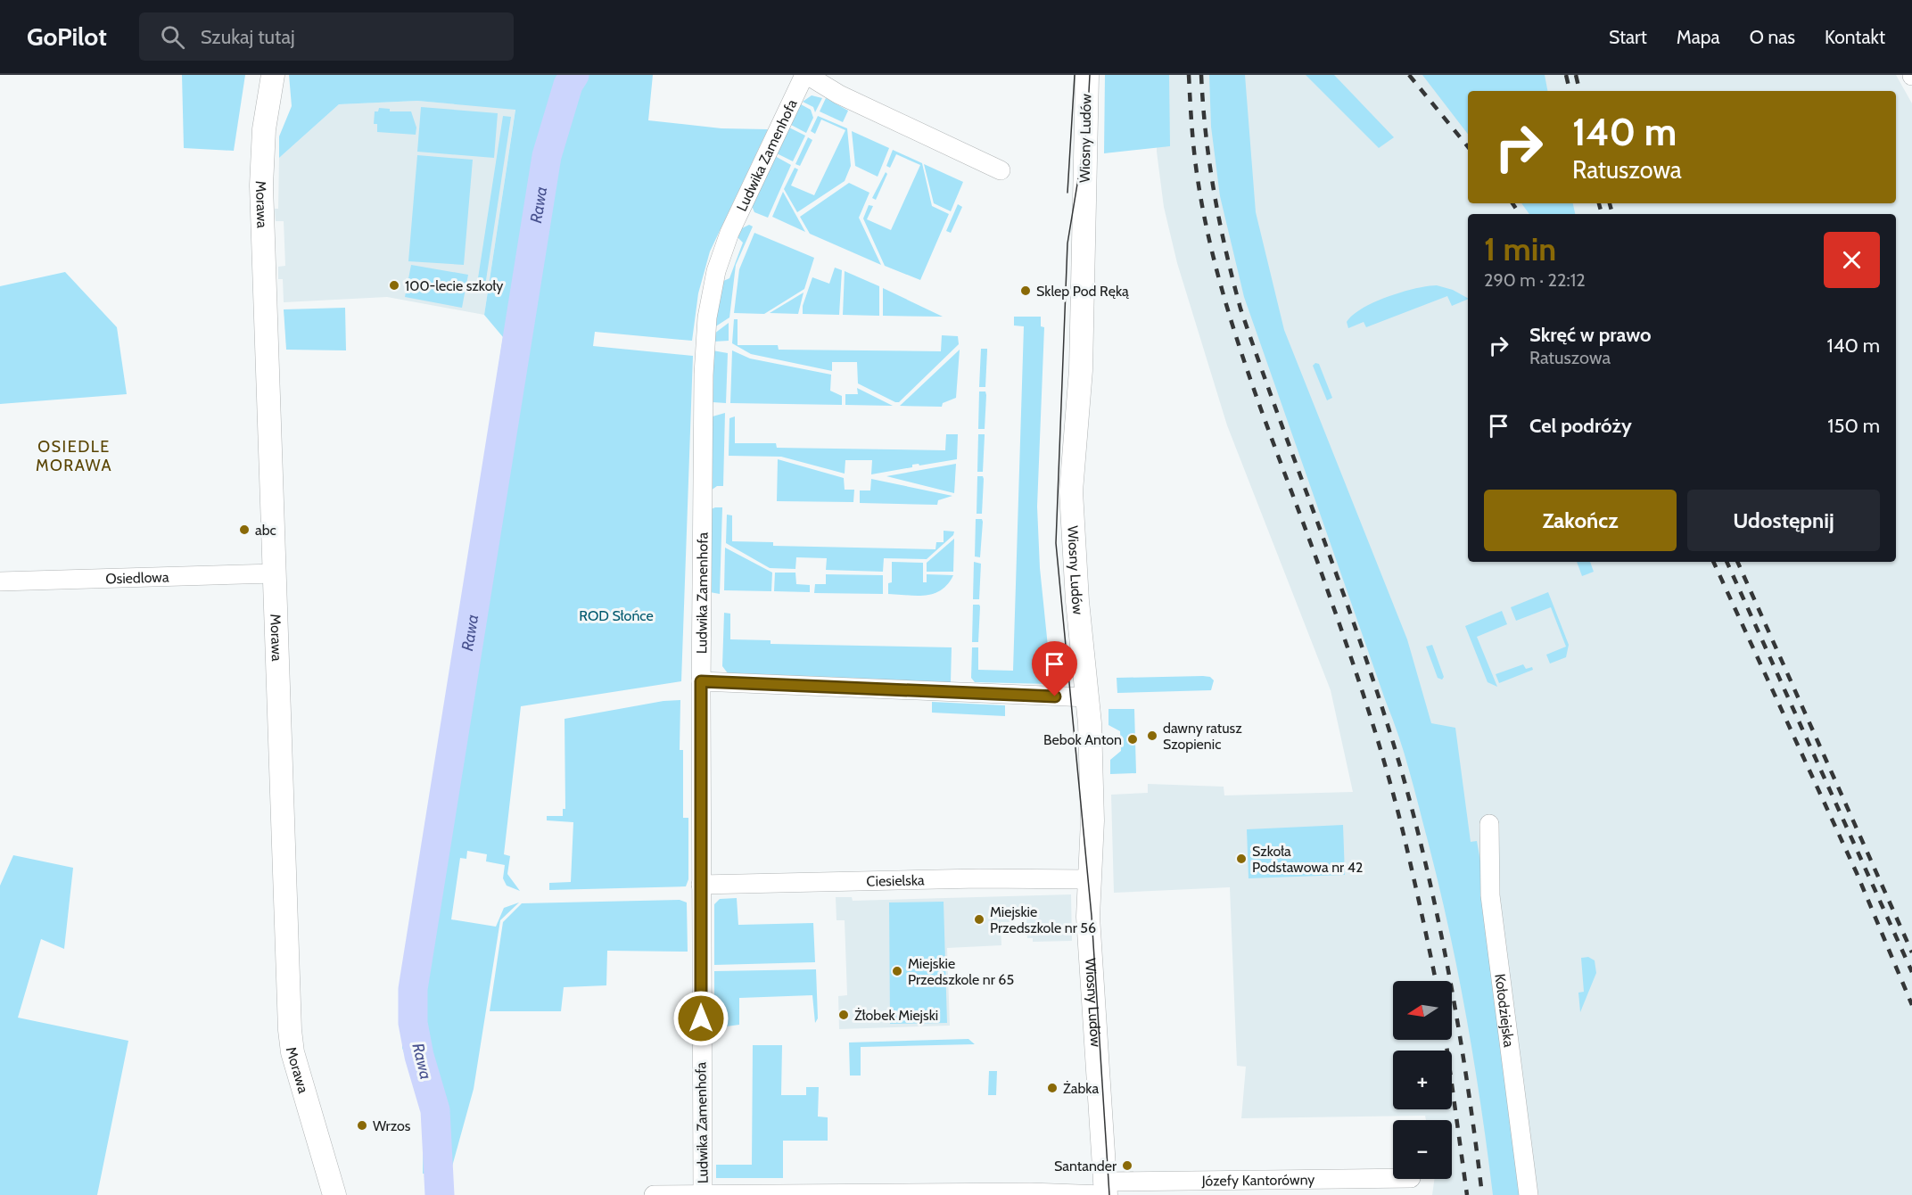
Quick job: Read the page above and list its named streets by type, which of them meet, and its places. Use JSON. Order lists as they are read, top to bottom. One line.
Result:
{"streets":{"street":["Wiosny Ludów","Ludwika Zamenhofa","Morawa","Osiedlowa","Ciesielska","Kołodziejska","Józefy Kantorówny"]},"crossings":[["Wiosny Ludów","Ciesielska"],["Wiosny Ludów","Józefy Kantorówny"],["Ludwika Zamenhofa","Ciesielska"],["Ludwika Zamenhofa","Józefy Kantorówny"],["Morawa","Osiedlowa"]],"districts":["OSIEDLE MORAWA"],"water":["Rawa"],"parks":["ROD Słońce"],"places":["100-lecie szkoły","Sklep Pod Ręką","abc","dawny ratusz Szopienic","Bebok Anton","Szkoła Podstawowa nr 42","Miejskie Przedszkole nr 56","Miejskie Przedszkole nr 65","Żłobek Miejski","Żabka","Wrzos","Santander"],"north":"left","page":{"header":"GoPilot","search":"Szukaj tutaj","nav":["Start","Mapa","O nas","Kontakt"],"turn":["140 m","Ratuszowa"],"heading":["1 min","290 m · 22:12"],"list":[{"name":"Skręć w prawo","note":"Ratuszowa","value":"140 m"},{"name":"Cel podróży","value":"150 m"}],"buttons":["Zakończ","Udostępnij"],"map_buttons":["+","−"]}}
